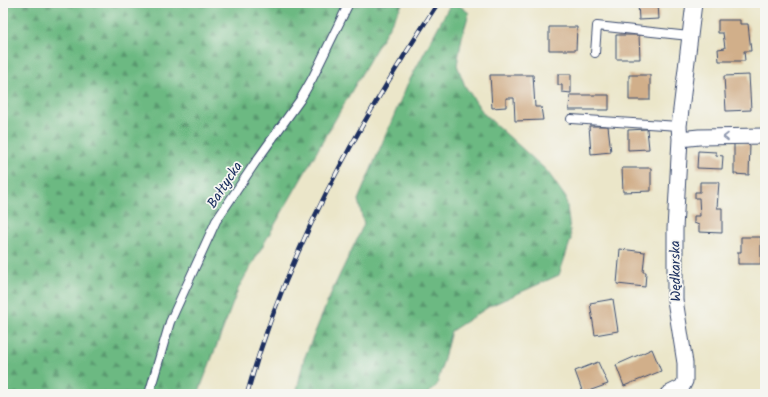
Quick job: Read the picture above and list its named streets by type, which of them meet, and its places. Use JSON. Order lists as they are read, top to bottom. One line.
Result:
{"streets":{"street":["Wędkarska"],"lane":["Bałtycka"]}}
